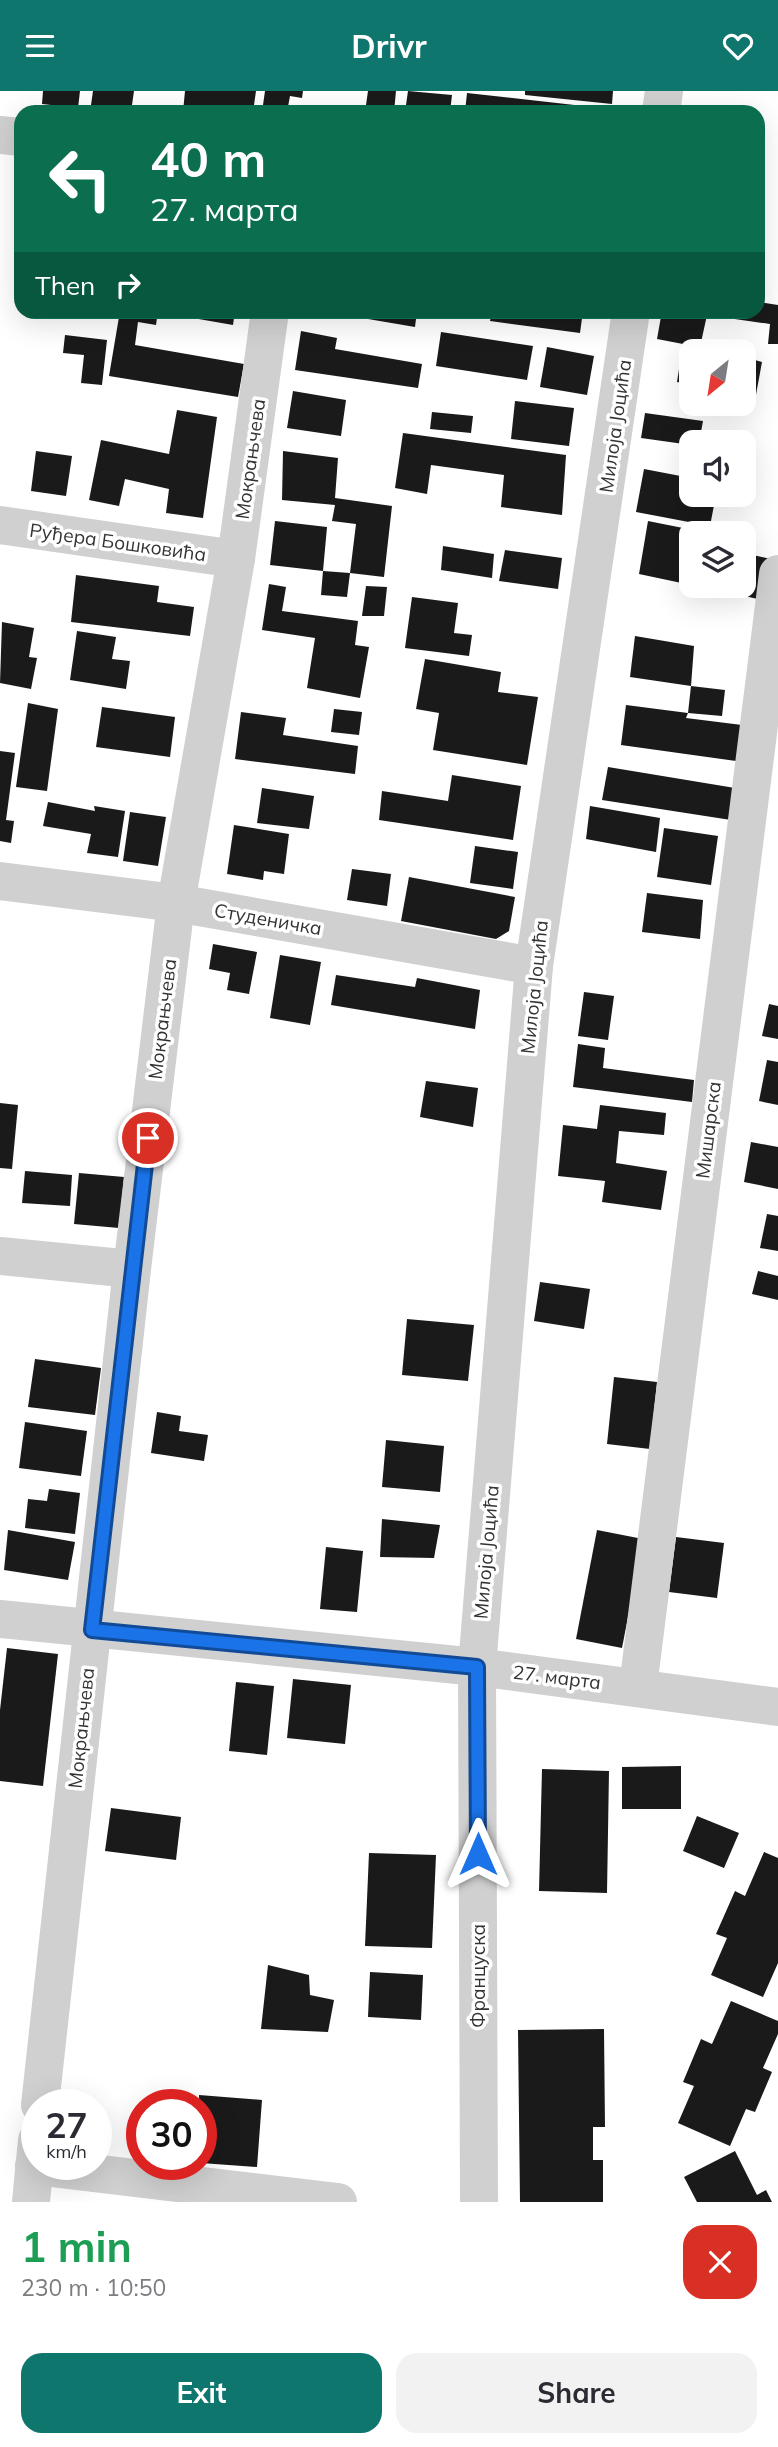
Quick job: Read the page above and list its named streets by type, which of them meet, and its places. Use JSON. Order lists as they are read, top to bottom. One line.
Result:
{"streets":{"street":["Милоја Јоцића","Мокрањчева","Руђера Бошковића","Студеничка","Мишарска","27. марта","Француска"]},"crossings":[["Милоја Јоцића","Студеничка"],["Милоја Јоцића","27. марта"],["Милоја Јоцића","Француска"],["Мокрањчева","Руђера Бошковића"],["Мокрањчева","Студеничка"],["Мокрањчева","27. марта"],["Мишарска","27. марта"],["27. марта","Француска"]],"north":"bottom left","page":{"header":"Drivr","turn":["40 m","27. марта"],"then":"Then","speed":"27 km/h","limit":"30","heading":["1 min","230 m · 10:50"],"buttons":["Exit","Share"]}}
